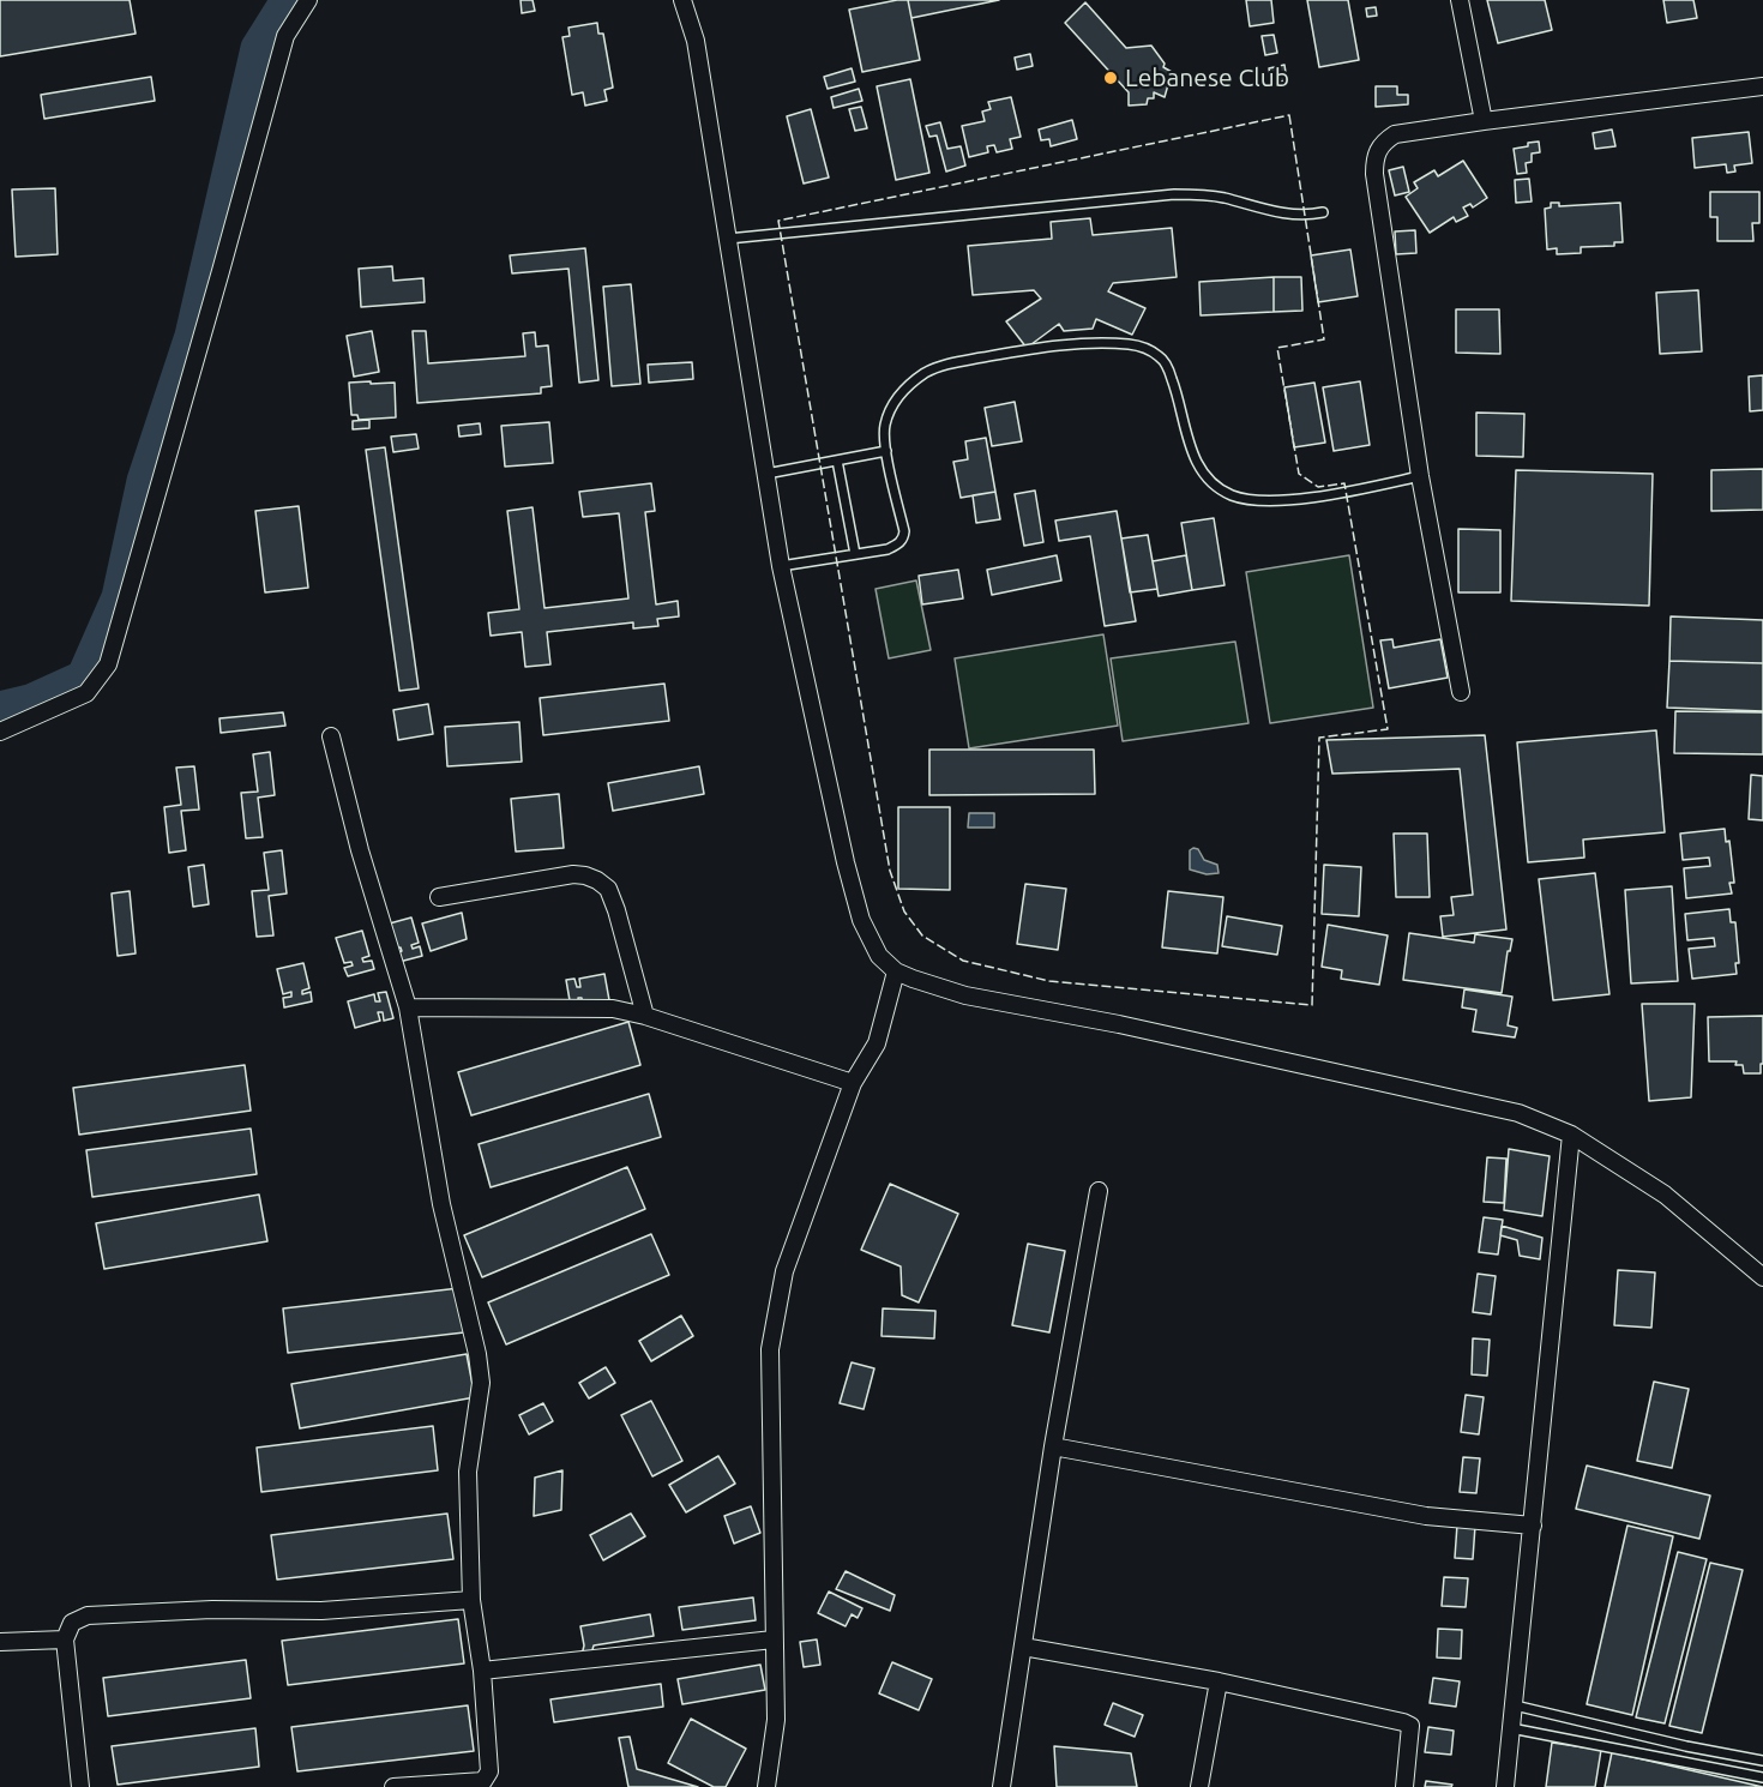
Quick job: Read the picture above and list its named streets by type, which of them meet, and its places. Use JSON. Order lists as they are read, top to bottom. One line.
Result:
{"places":["Lebanese Club"]}
